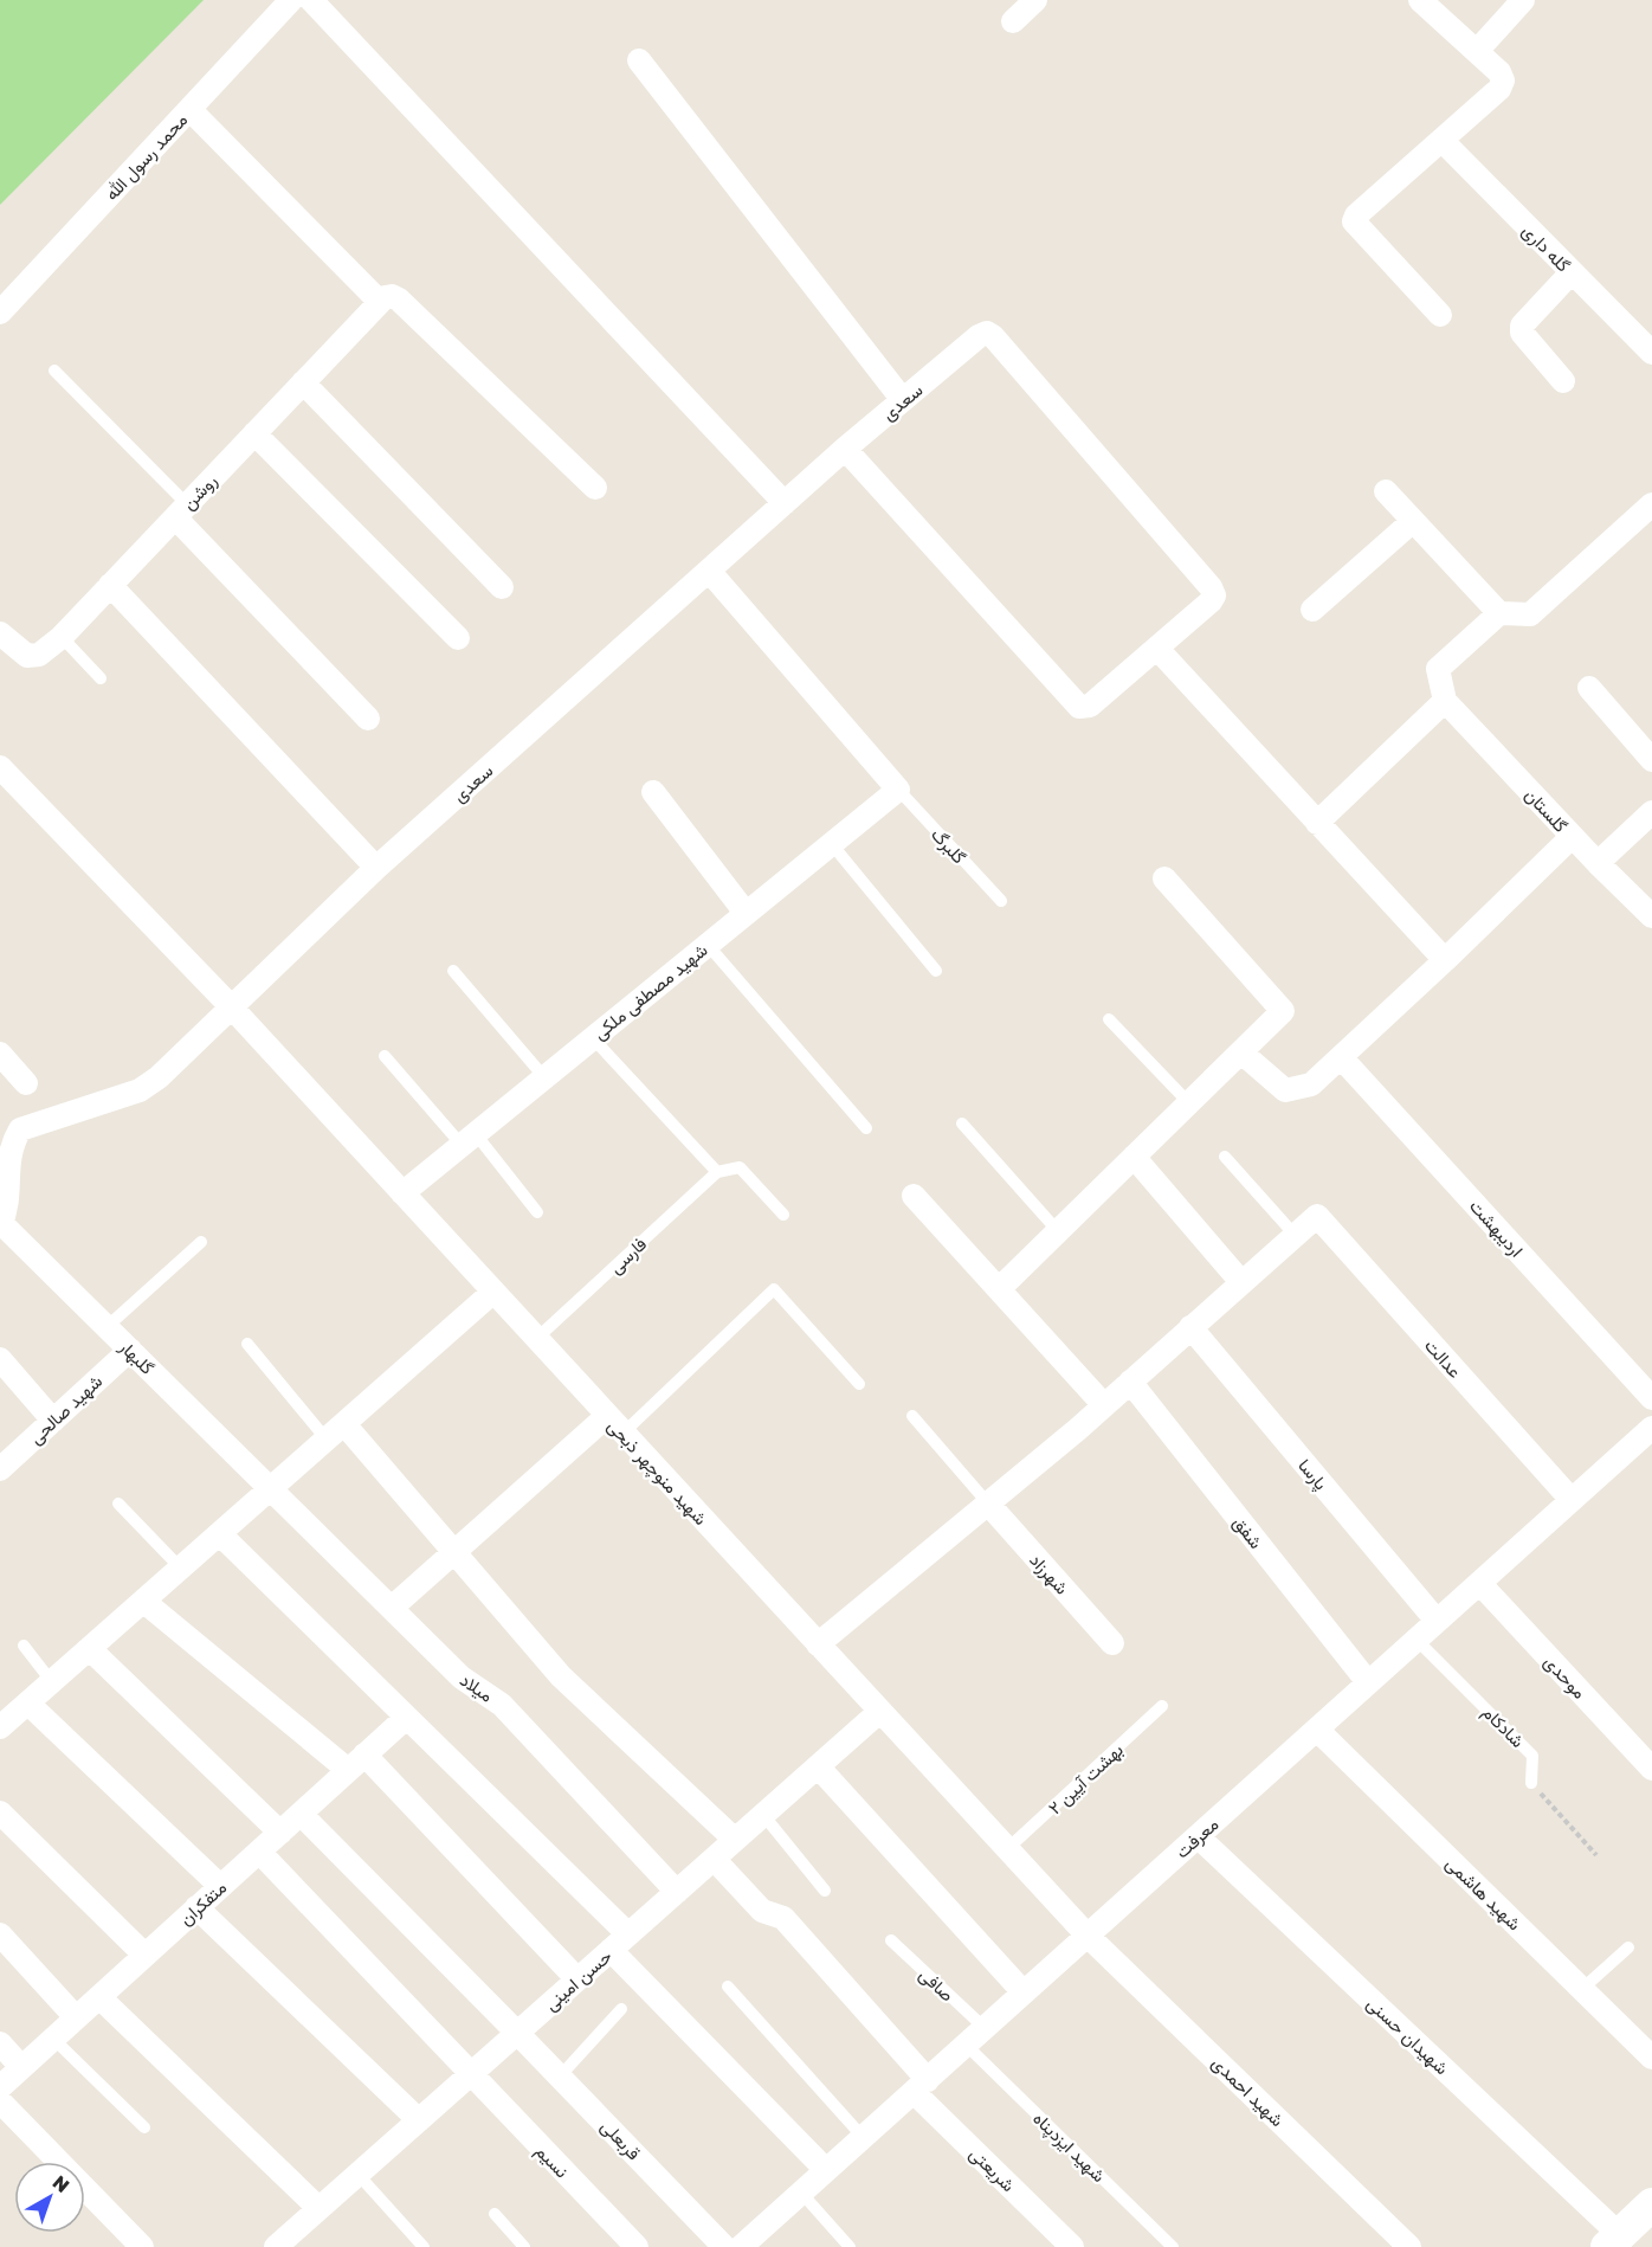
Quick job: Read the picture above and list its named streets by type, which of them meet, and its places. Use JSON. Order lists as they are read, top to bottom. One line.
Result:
{"streets":{"street":["محمد رسول الله","گله داری","سعدی","روشن","گلستان","شهید مصطفی ملکی","اردیبهشت","گلبهار","عدالت","شهید صالحی","شهید منوچهر ذبحی","پارسا","شفق","شهرزاد","موحدی","میلاد","معرفت","شهید هاشمی","متفکران","حسن امینی","شهیدان حسنی","شهید احمدی","قربعلی","نسیم","شریعتی"],"lane":["گلبرگ","فارسی","شادکام","بهشت آیین ۲","صافی","شهید ایزدپناه"]},"crossings":[["سعدی","گلبهار"],["سعدی","شهید منوچهر ذبحی"],["گلبرگ","شهید مصطفی ملکی"],["شهید مصطفی ملکی","شهید منوچهر ذبحی"],["فارسی","شهید منوچهر ذبحی"],["گلبهار","شهید صالحی"],["گلبهار","میلاد"],["عدالت","معرفت"],["شهید منوچهر ذبحی","بهشت آیین ۲"],["شهید منوچهر ذبحی","معرفت"],["شهید منوچهر ذبحی","حسن امینی"],["شهید منوچهر ذبحی","شهید احمدی"],["پارسا","معرفت"],["شفق","معرفت"],["موحدی","معرفت"],["میلاد","حسن امینی"],["شادکام","معرفت"],["معرفت","شهید هاشمی"],["معرفت","صافی"],["معرفت","شهیدان حسنی"],["معرفت","شهید احمدی"],["معرفت","شهید ایزدپناه"],["معرفت","شریعتی"],["متفکران","قربعلی"],["متفکران","نسیم"],["حسن امینی","قربعلی"],["حسن امینی","نسیم"],["حسن امینی","شریعتی"]],"north":"top right"}
